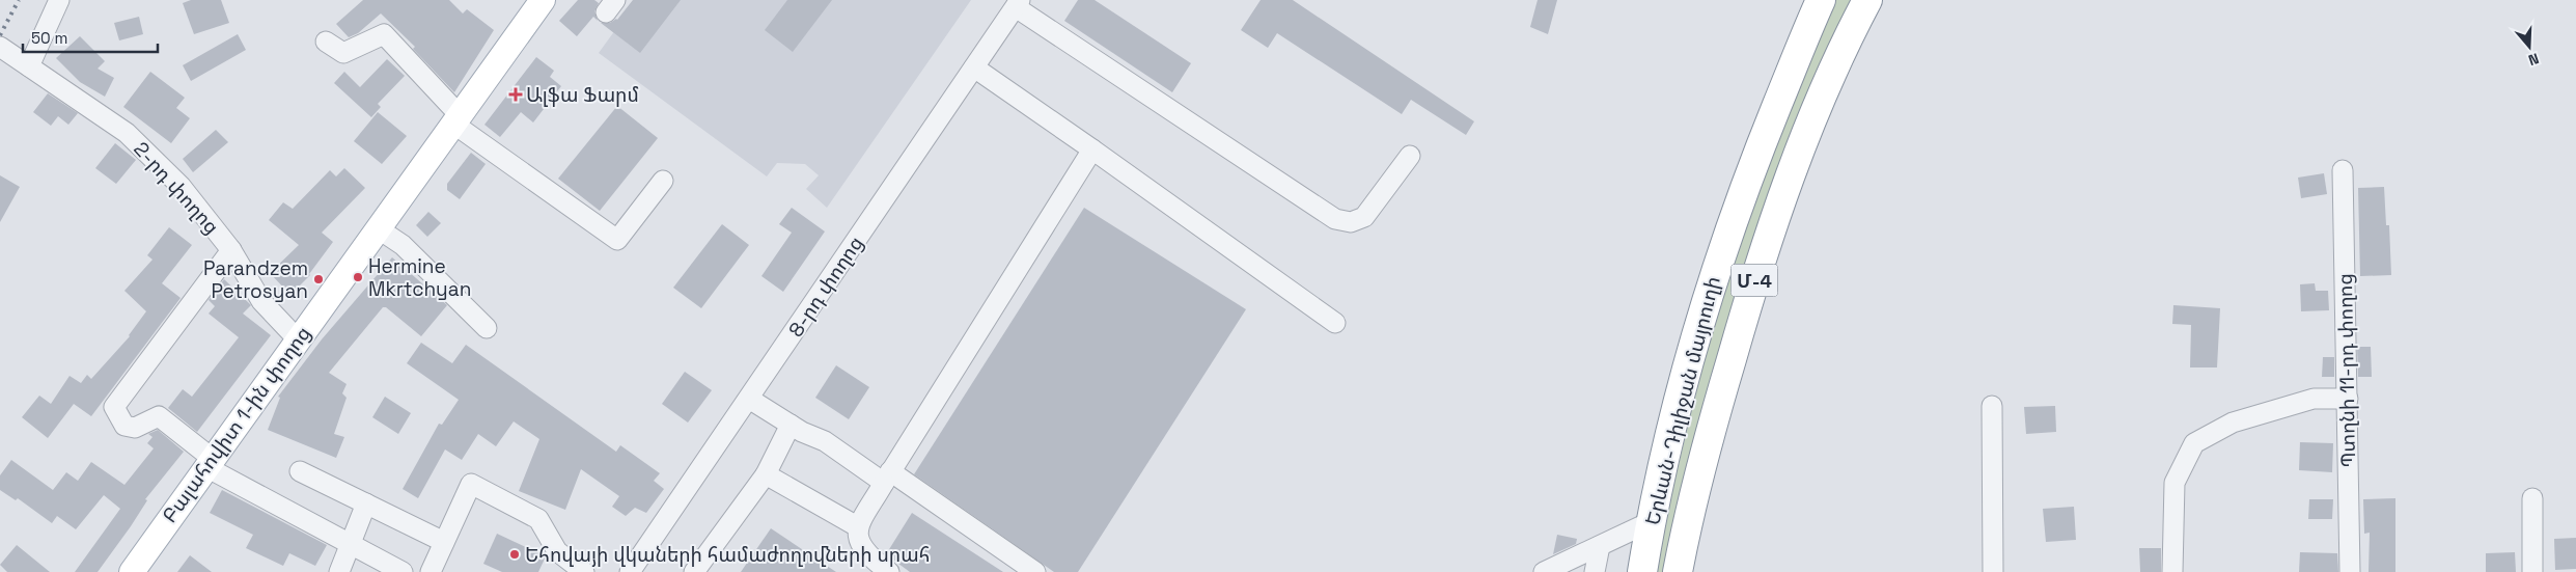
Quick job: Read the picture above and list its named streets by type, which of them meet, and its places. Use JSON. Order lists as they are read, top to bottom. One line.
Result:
{"streets":{"highway":["Մ-4","Երևան-Դիլիջան մայրուղի"],"main road":["Բալահովիտ 1-ին փողոց"],"street":["2-րդ փողոց","8-րդ փողոց","Պտղնի 11-րդ փողոց"]},"crossings":[["2-րդ փողոց","Բալահովիտ 1-ին փողոց"]],"places":{"health":["Ալֆա Ֆարմ"],"other":["Hermine Mkrtchyan","Parandzem Petrosyan","Եհովայի վկաների համաժողովների սրահ"]},"scale_bar":"50 m","north":"bottom"}
